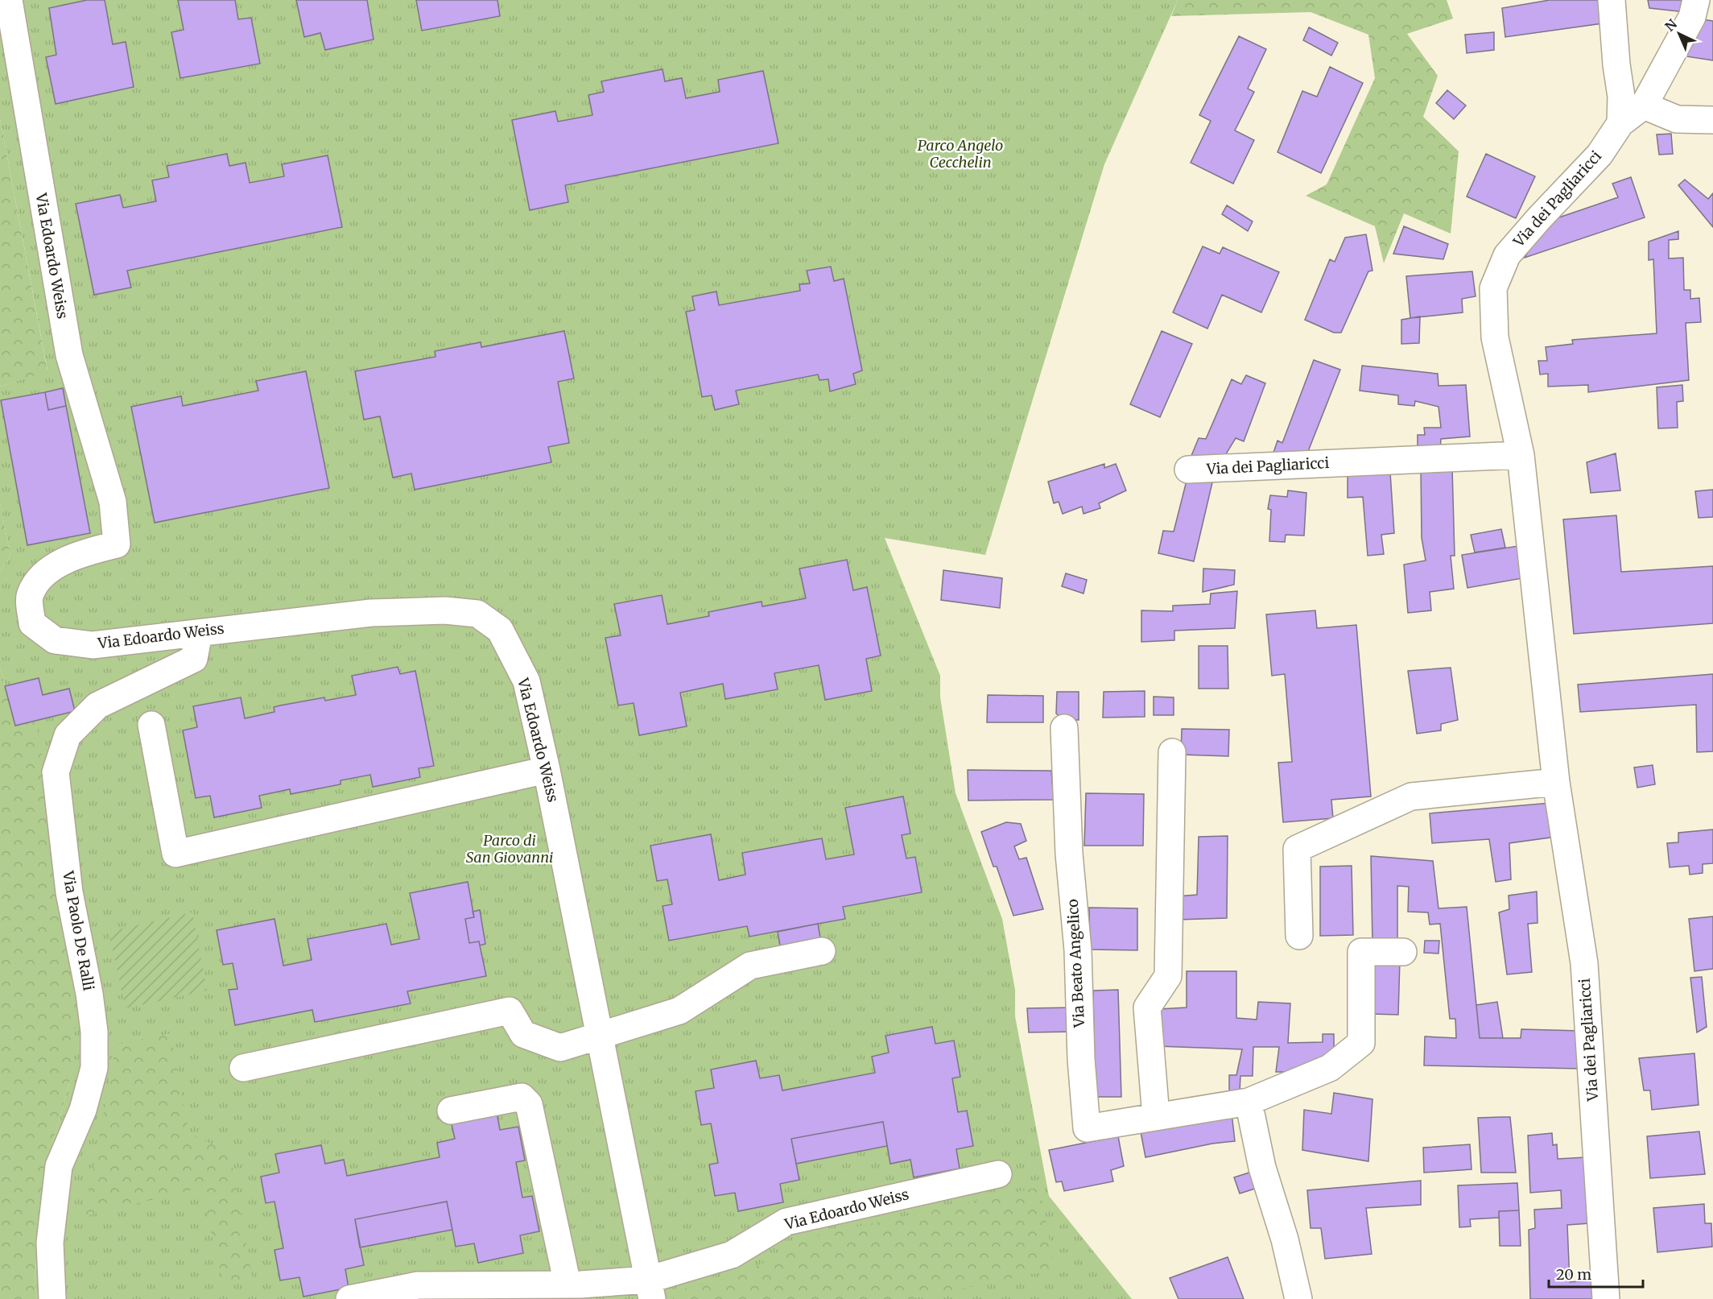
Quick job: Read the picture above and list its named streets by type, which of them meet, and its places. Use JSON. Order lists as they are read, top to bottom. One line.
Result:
{"streets":{"street":["Via dei Pagliaricci","Via Edoardo Weiss","Via Paolo De Ralli","Via Beato Angelico"]},"crossings":[["Via Edoardo Weiss","Via Paolo De Ralli"]],"parks":["Parco Angelo Cecchelin","Parco di San Giovanni"],"scale_bar":"20 m","north":"top left"}
